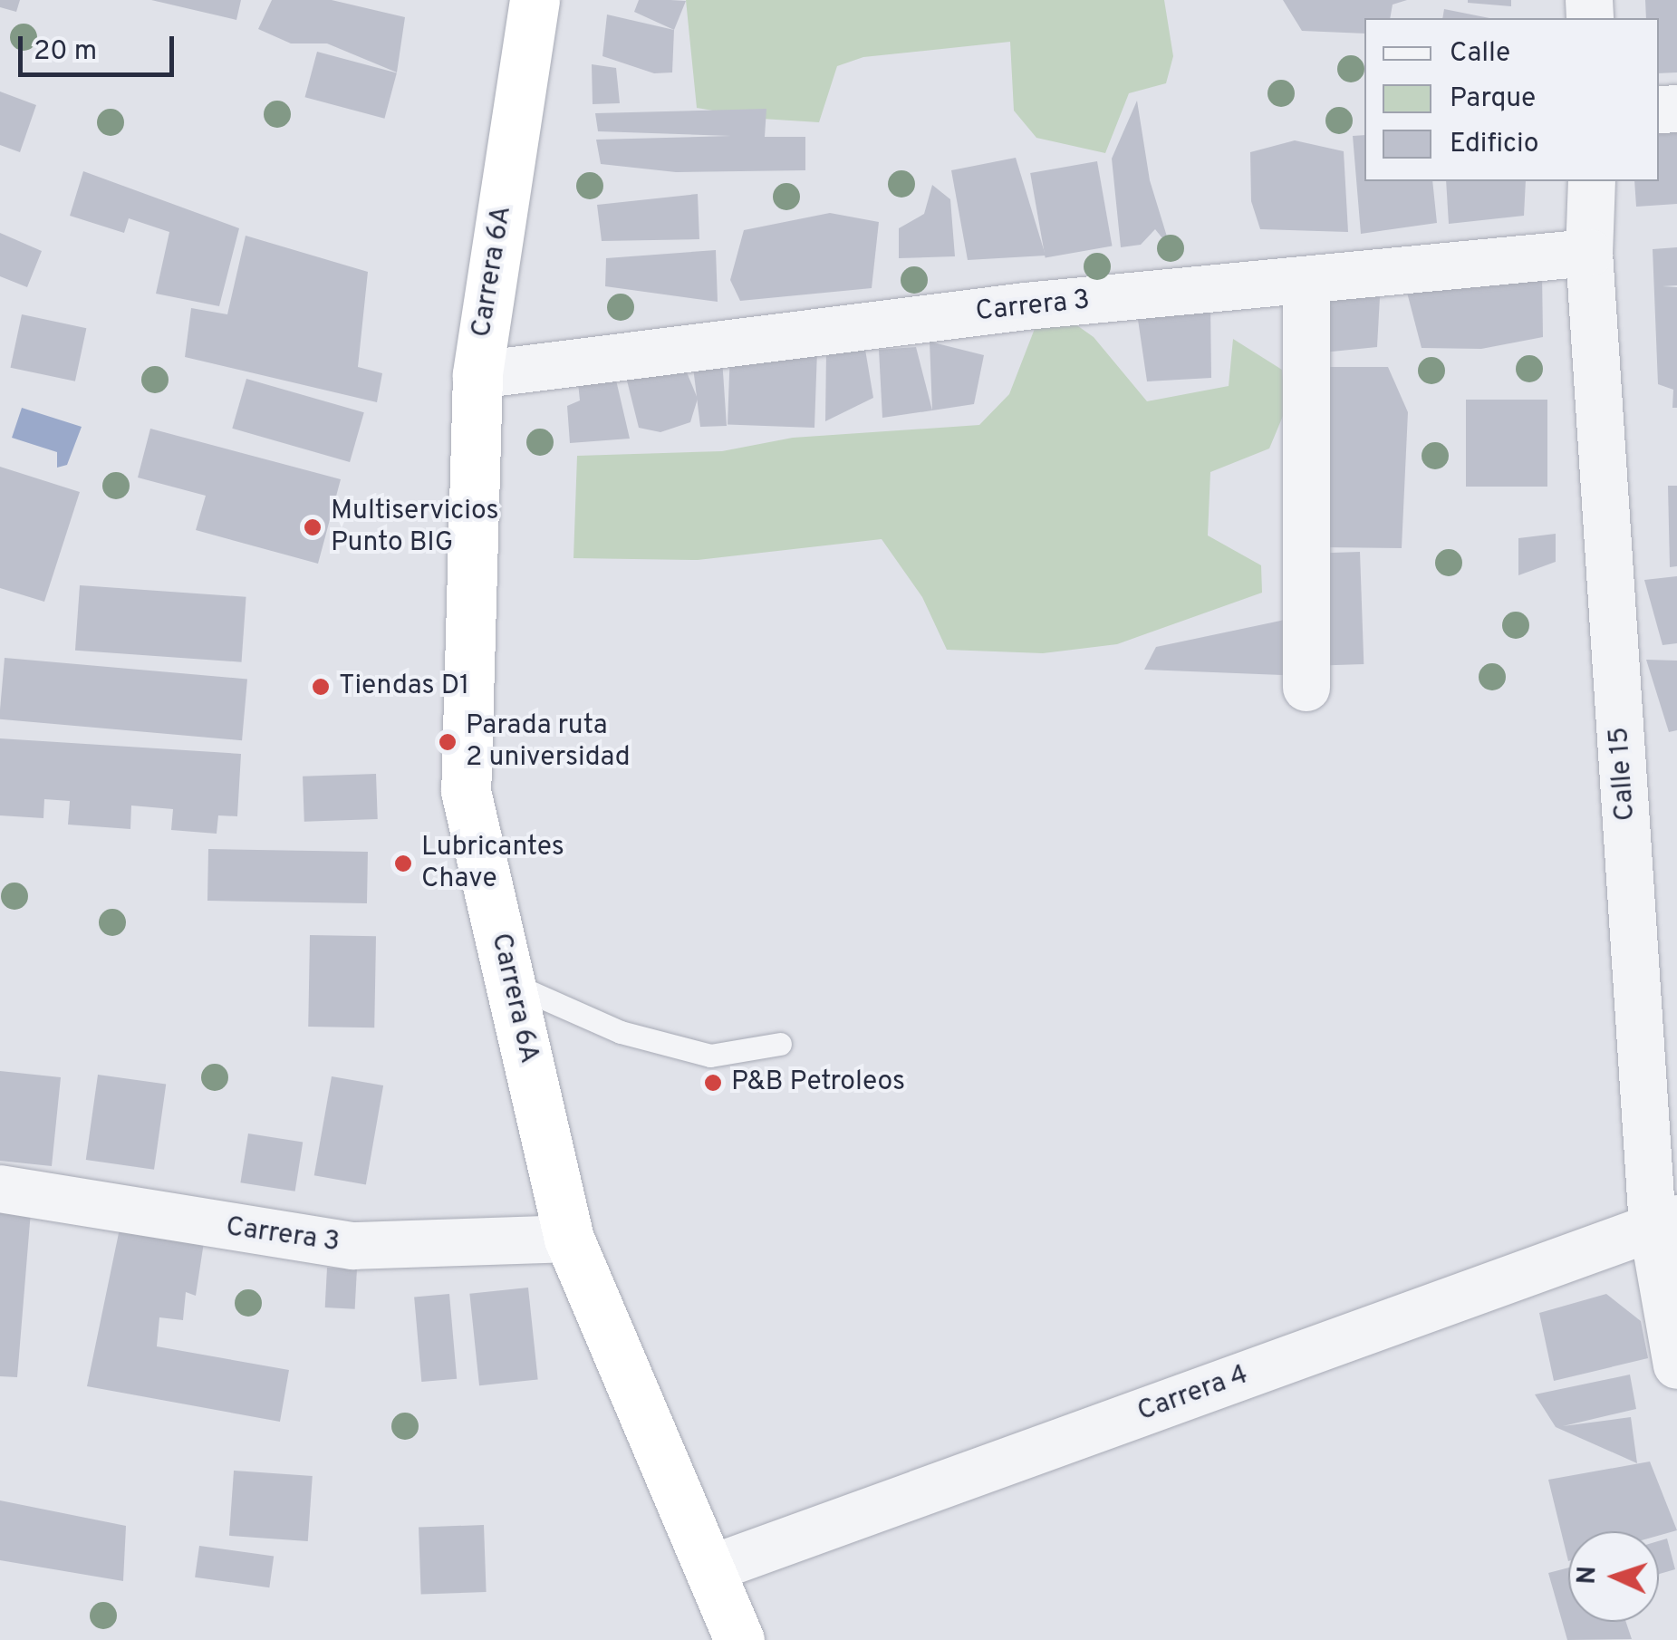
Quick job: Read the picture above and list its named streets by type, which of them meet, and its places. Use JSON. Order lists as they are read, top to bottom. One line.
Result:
{"streets":{"highway":["Carrera 6A"],"street":["Carrera 3","Calle 15","Carrera 4"]},"crossings":[["Carrera 6A","Carrera 3"],["Carrera 6A","Carrera 4"],["Carrera 3","Calle 15"],["Calle 15","Carrera 4"]],"places":["Multiservicios Punto BIG","Tiendas D1","Parada ruta 2 universidad","Lubricantes Chave","P&B Petroleos"],"legend":["Calle","Parque","Edificio"],"scale_bar":"20 m","north":"left"}
